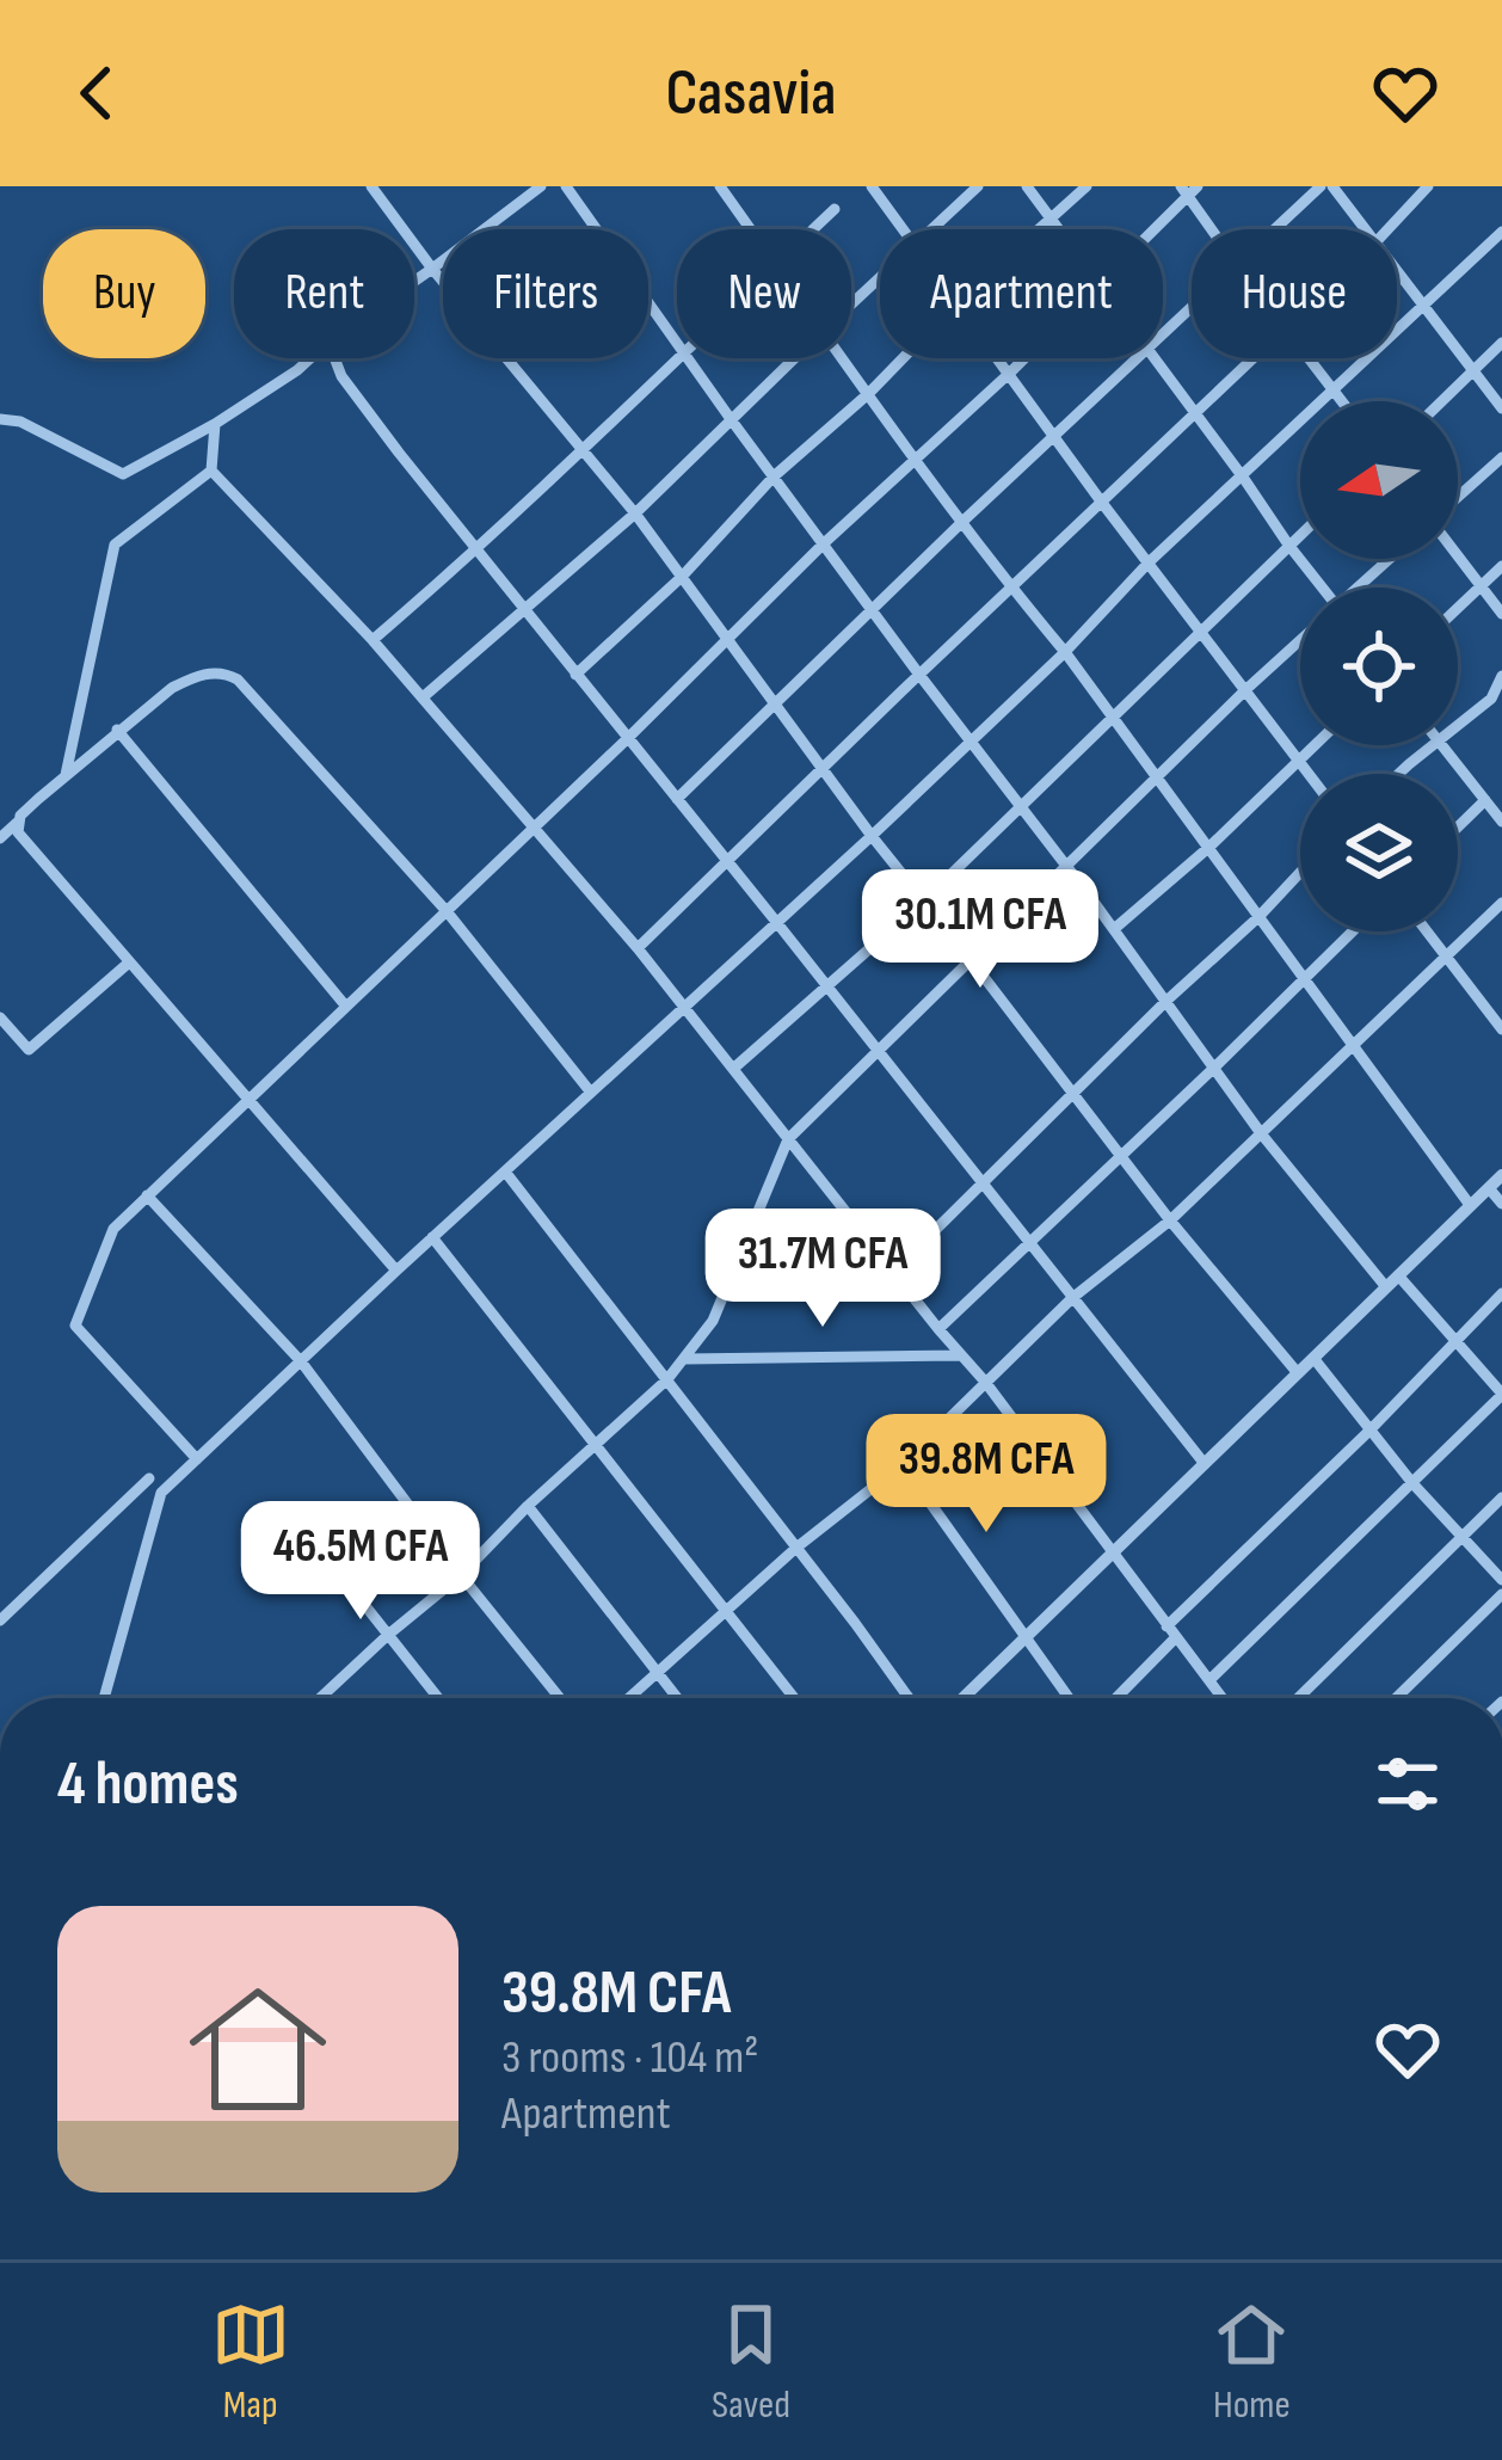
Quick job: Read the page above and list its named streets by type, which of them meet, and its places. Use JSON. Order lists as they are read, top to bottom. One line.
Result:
{"north":"left","page":{"header":"Casavia","chip":["Buy","Rent","Filters","New","Apartment","House"],"price":["30.1M CFA","31.7M CFA","39.8M CFA","46.5M CFA"],"heading":"4 homes","list":[{"name":"39.8M CFA","note":"3 rooms · 104 m² · Apartment"}],"tabs":["Map","Saved","Home"]}}
